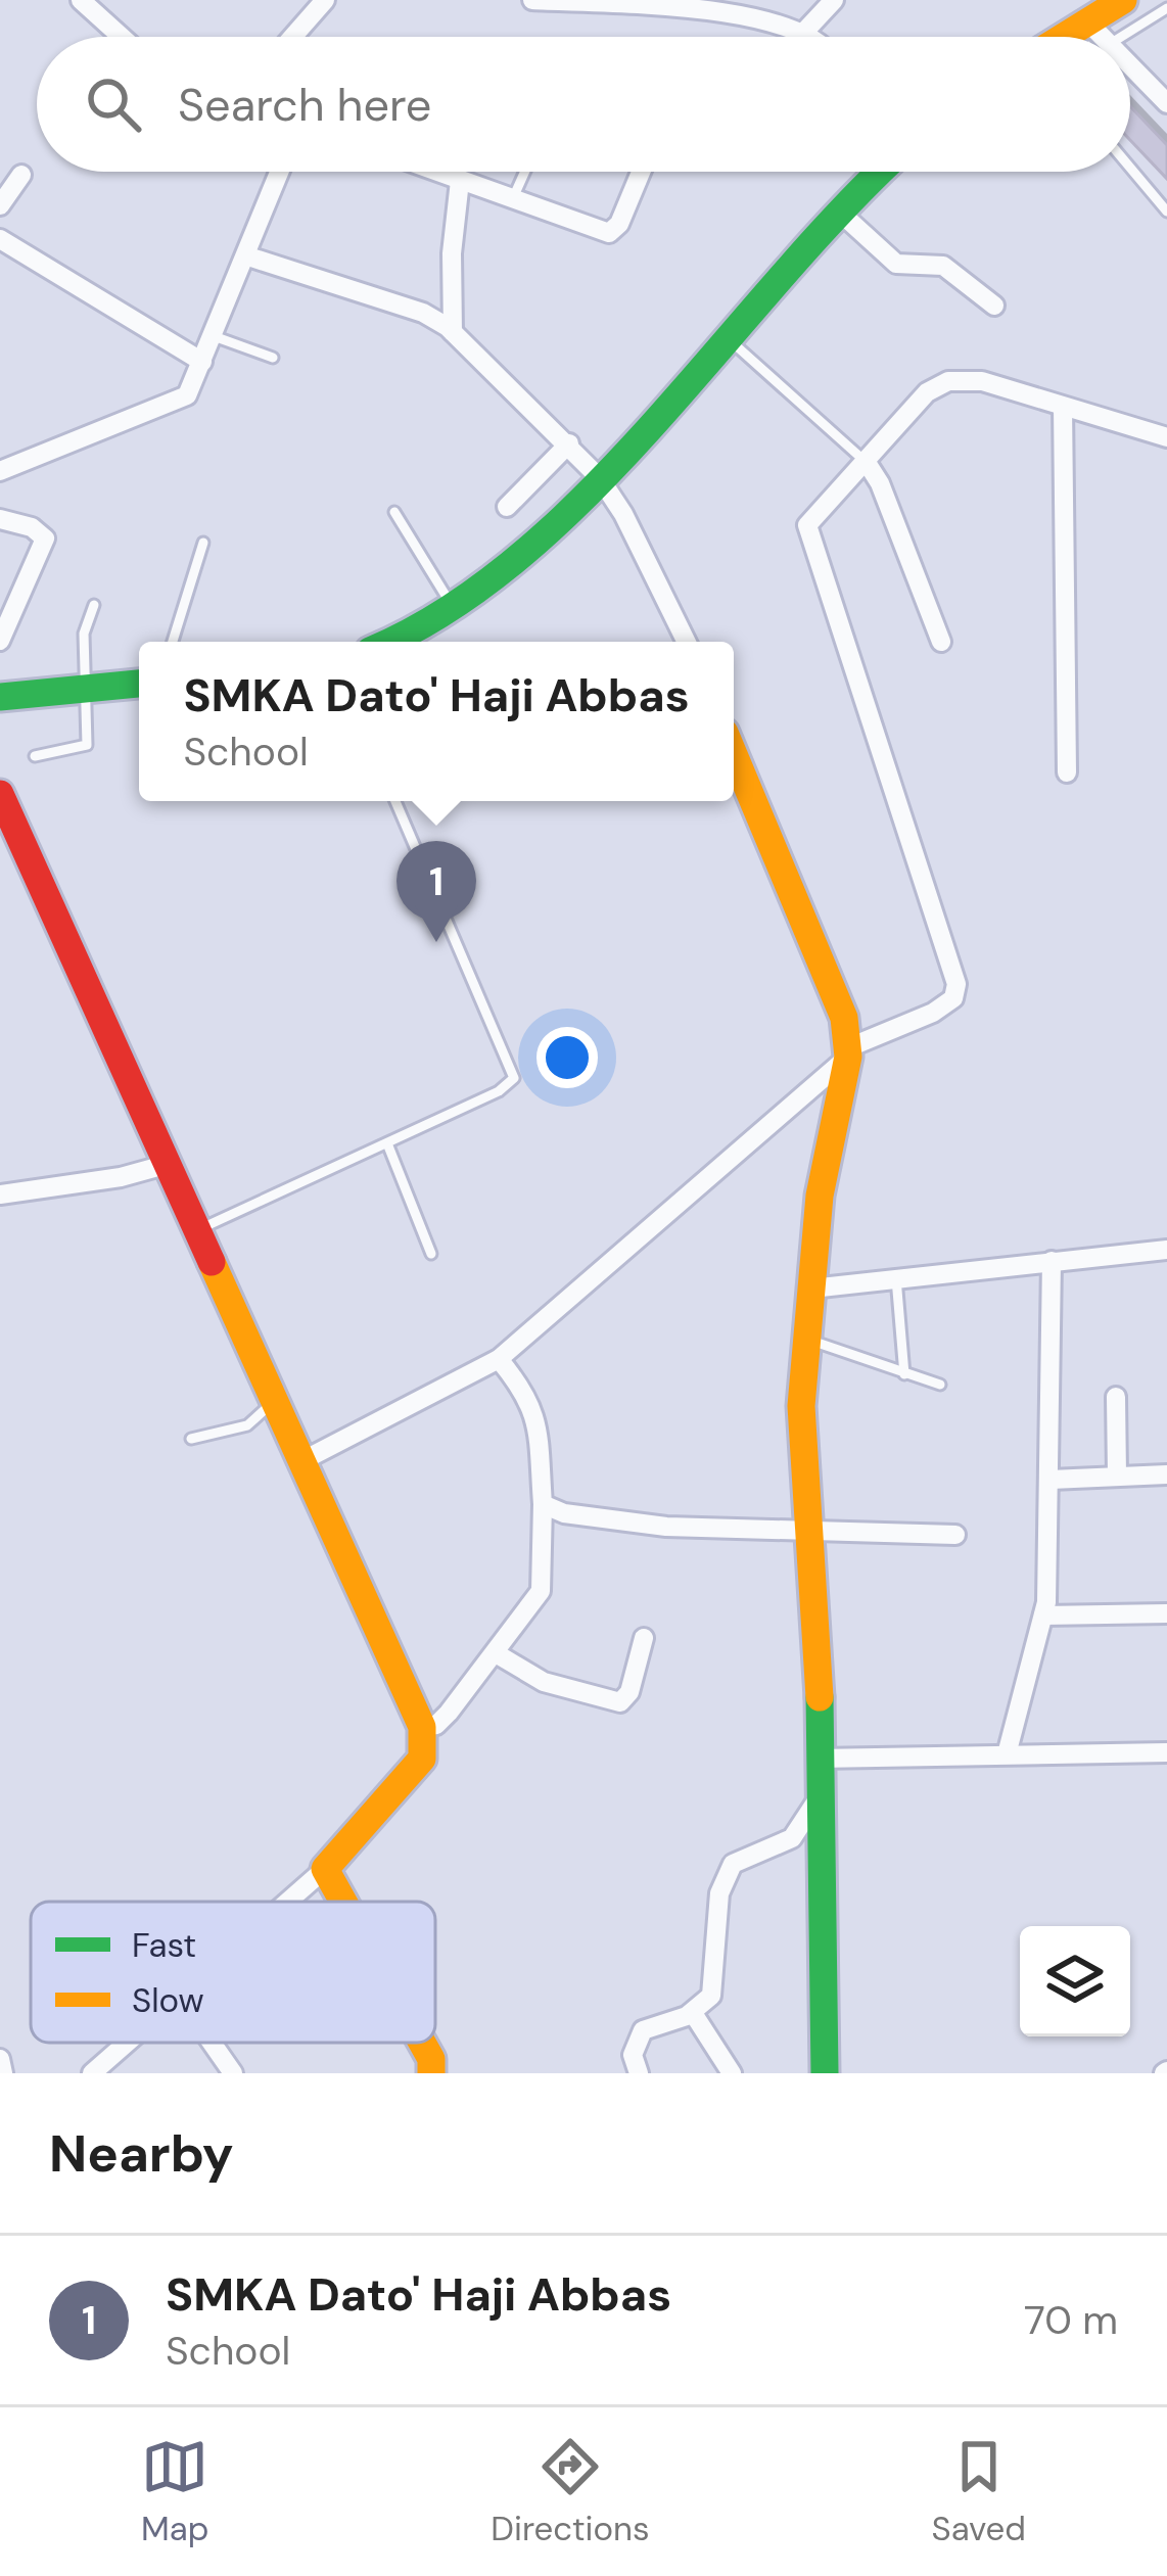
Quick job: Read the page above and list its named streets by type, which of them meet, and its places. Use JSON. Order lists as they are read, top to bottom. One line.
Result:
{"legend":["Fast","Slow"],"page":{"search":"Search here","popup":["SMKA Dato' Haji Abbas","School"],"pins":"1","heading":"Nearby","list":[{"mark":"1","name":"SMKA Dato' Haji Abbas","note":"School","value":"70 m"}],"nav":["Map","Directions","Saved"]}}
